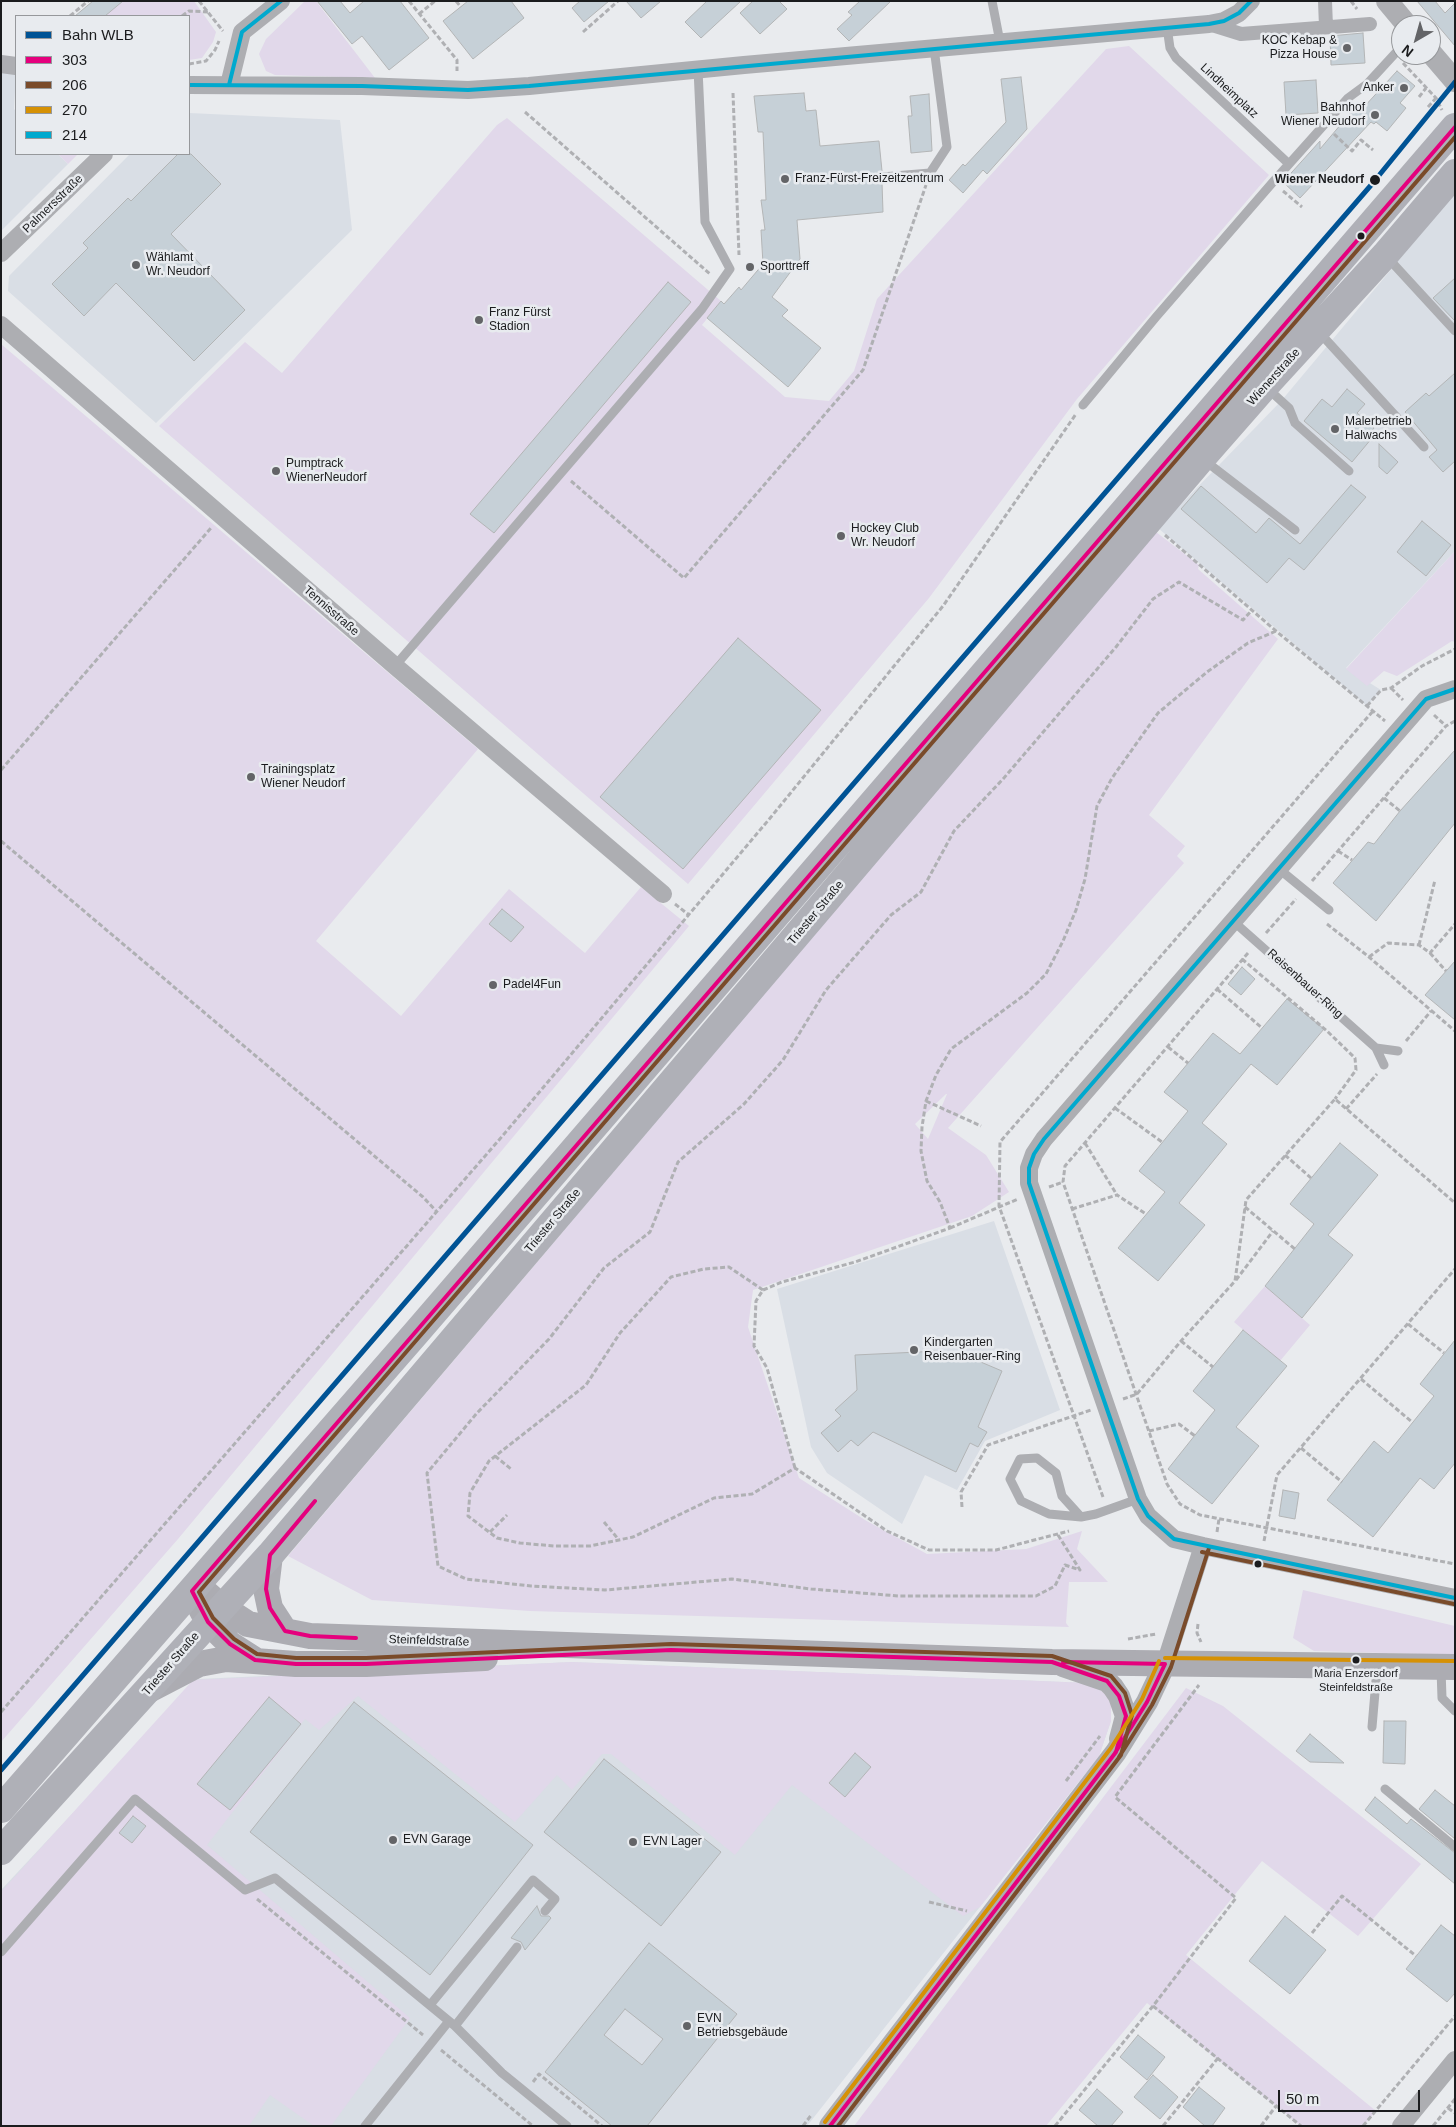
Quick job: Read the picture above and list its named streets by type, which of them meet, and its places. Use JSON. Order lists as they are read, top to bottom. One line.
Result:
{"streets":{"main road":["Wienerstraße","Triester Straße","Steinfeldstraße"],"street":["Palmersstraße","Tennisstraße"],"lane":["Lindheimplatz","Reisenbauer-Ring"]},"crossings":[["Wienerstraße","Triester Straße"],["Triester Straße","Steinfeldstraße"]],"places":["KOC Kebap & Pizza House","Anker","Bahnhof Wiener Neudorf","Franz-Fürst-Freizeitzentrum","Wiener Neudorf","Wählamt Wr. Neudorf","Sporttreff","Franz Fürst Stadion","Malerbetrieb Halwachs","Pumptrack WienerNeudorf","Hockey Club Wr. Neudorf","Trainingsplatz Wiener Neudorf","Padel4Fun","Kindergarten Reisenbauer-Ring","Maria Enzersdorf Steinfeldstraße","EVN Garage","EVN Lager","EVN Betriebsgebäude"],"lines":["transit line 214","rail line WLB","transit line 303","transit line 206","transit line 270"],"legend":["Bahn WLB","303","206","270","214"],"scale_bar":"50 m","north":"bottom left"}
